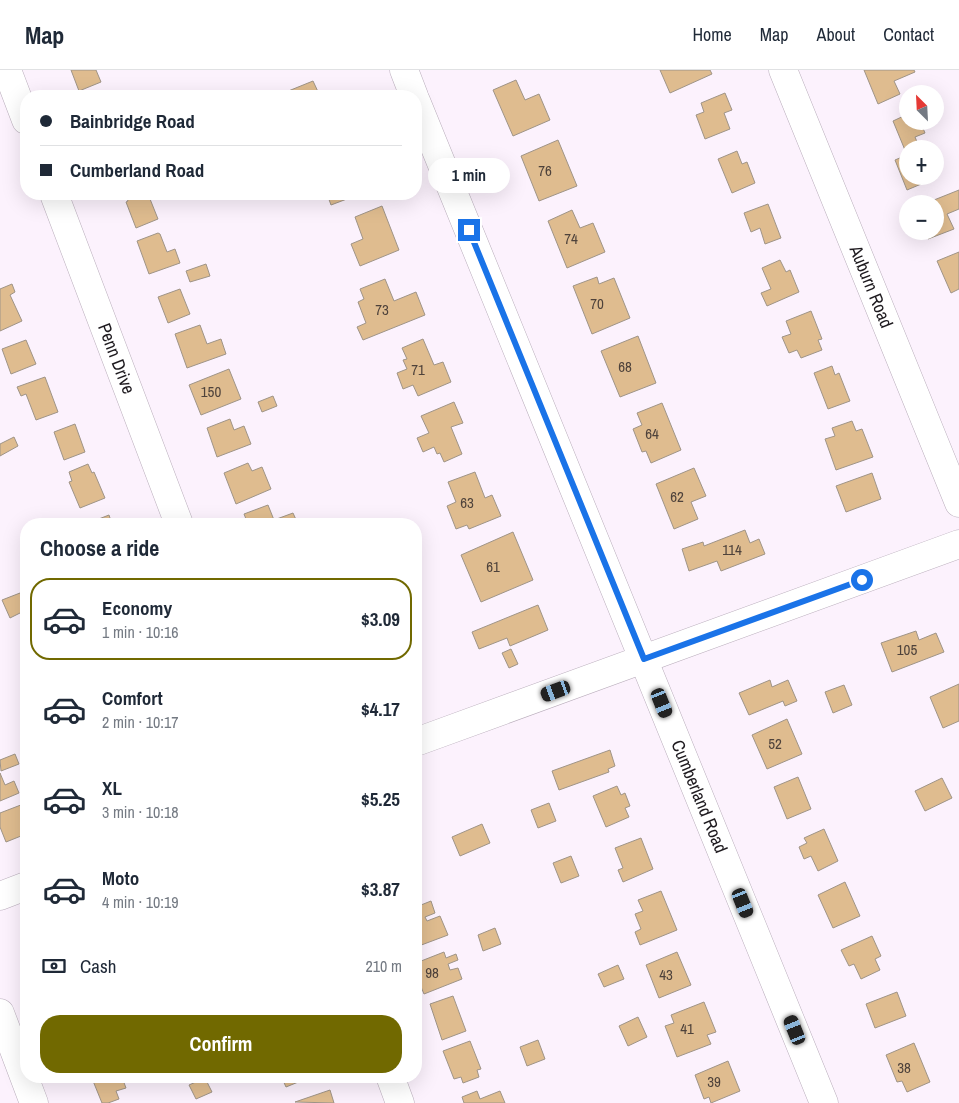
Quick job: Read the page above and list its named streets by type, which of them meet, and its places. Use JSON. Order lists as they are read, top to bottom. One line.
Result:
{"streets":{"street":["Auburn Road","Penn Drive","Cumberland Road"]},"house_numbers":["76","74","70","73","68","71","150","64","62","63","114","61","105","52","98","43","41","38","39"],"north":"top left","page":{"header":"Map","nav":["Home","Map","About","Contact"],"map_buttons":["+","−"],"banner":["Bainbridge Road","Cumberland Road"],"bubble":"1 min","heading":"Choose a ride","list":[{"name":"Economy","note":"1 min · 10:16","value":"$3.09"},{"name":"Comfort","note":"2 min · 10:17","value":"$4.17"},{"name":"XL","note":"3 min · 10:18","value":"$5.25"},{"name":"Moto","note":"4 min · 10:19","value":"$3.87"}],"pay":["Cash","210 m"],"buttons":"Confirm"}}
